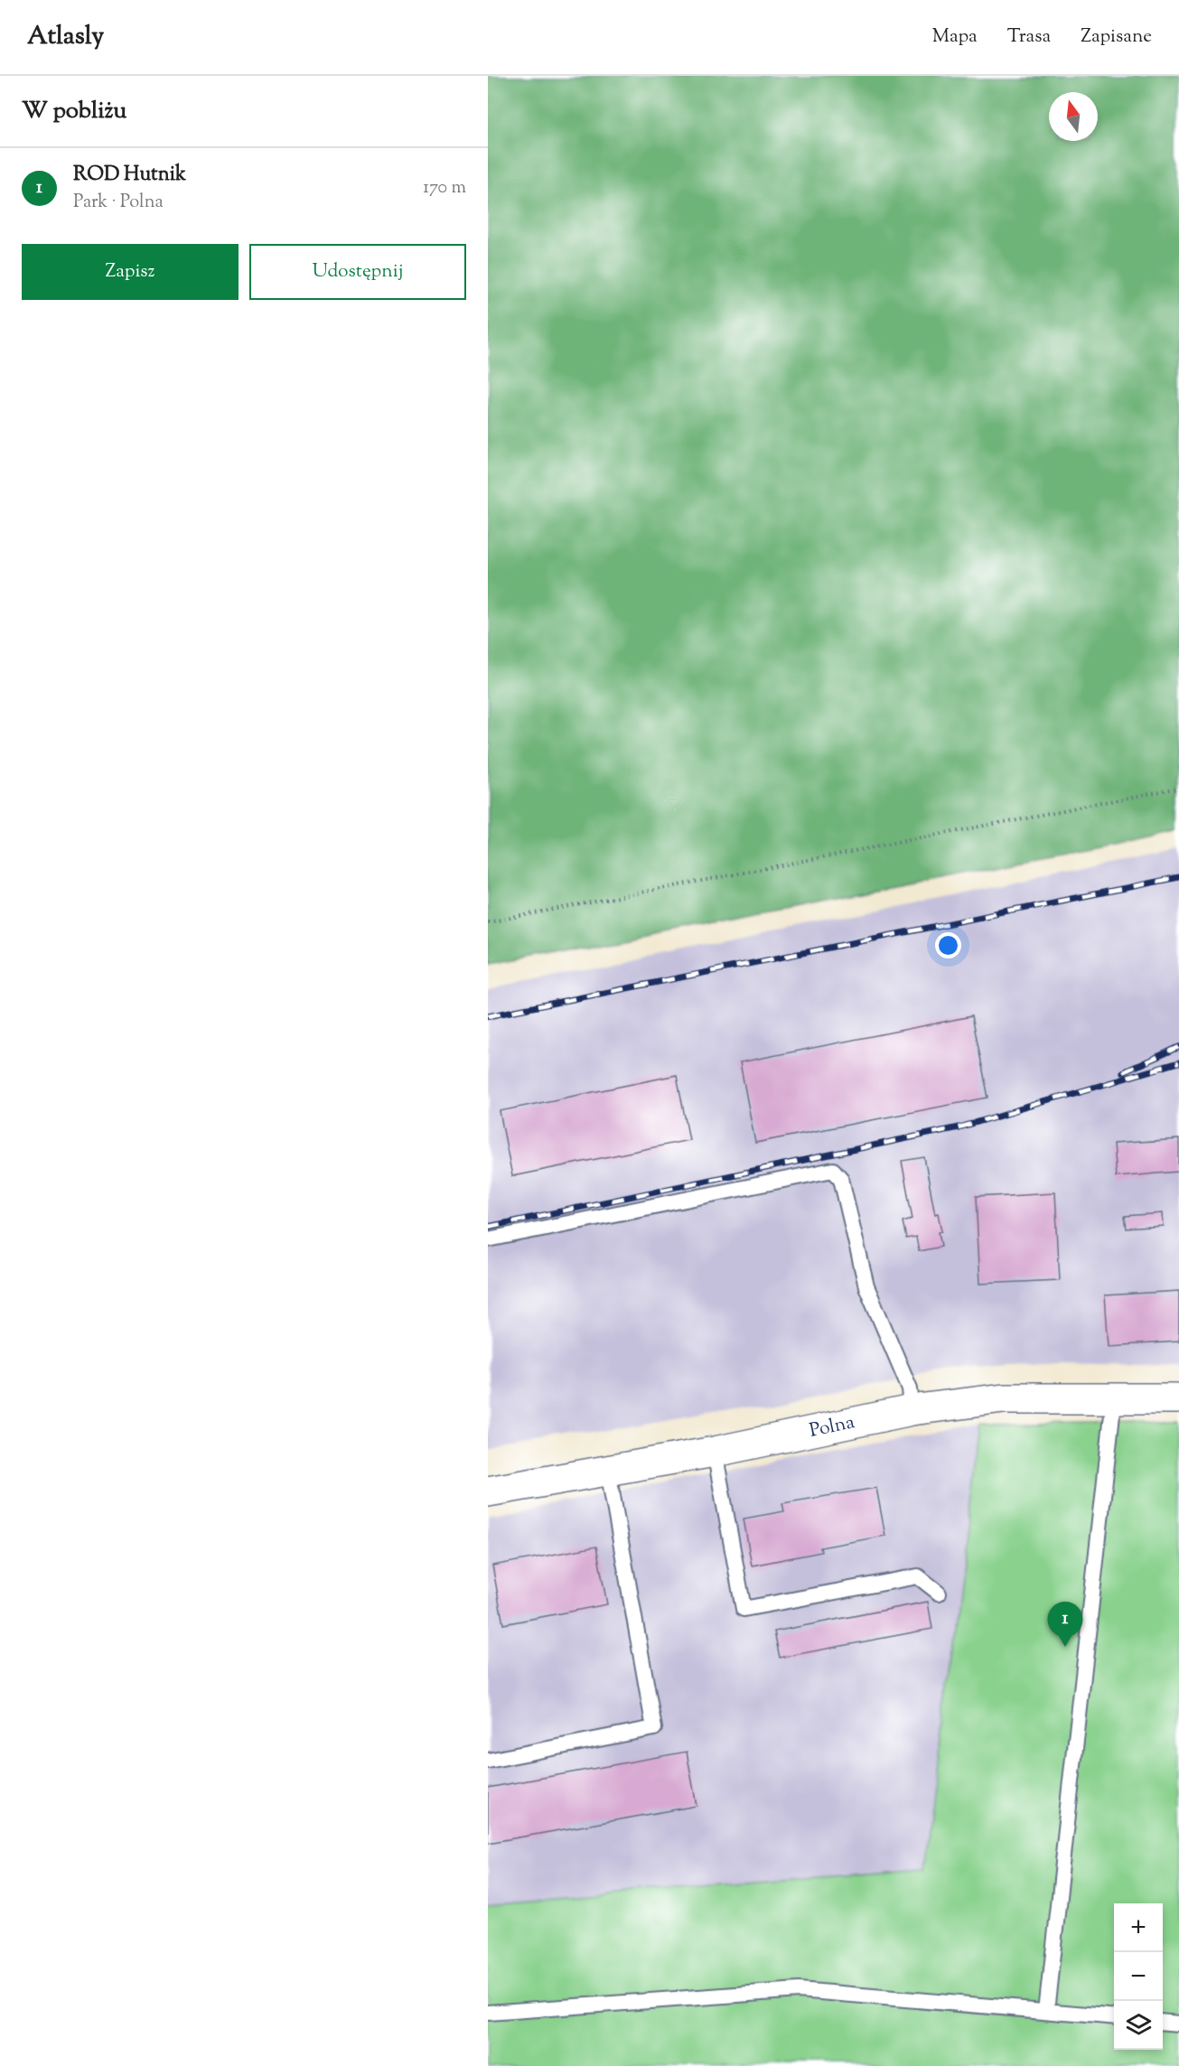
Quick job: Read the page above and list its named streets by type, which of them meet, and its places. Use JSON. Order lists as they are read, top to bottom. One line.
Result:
{"streets":{"street":["Polna"]},"north":"top","page":{"header":"Atlasly","nav":["Mapa","Trasa","Zapisane"],"heading":"W pobliżu","list":[{"mark":"1","name":"ROD Hutnik","note":"Park · Polna","value":"170 m"}],"buttons":["Zapisz","Udostępnij"],"pins":"1","map_buttons":["+","−"]}}
